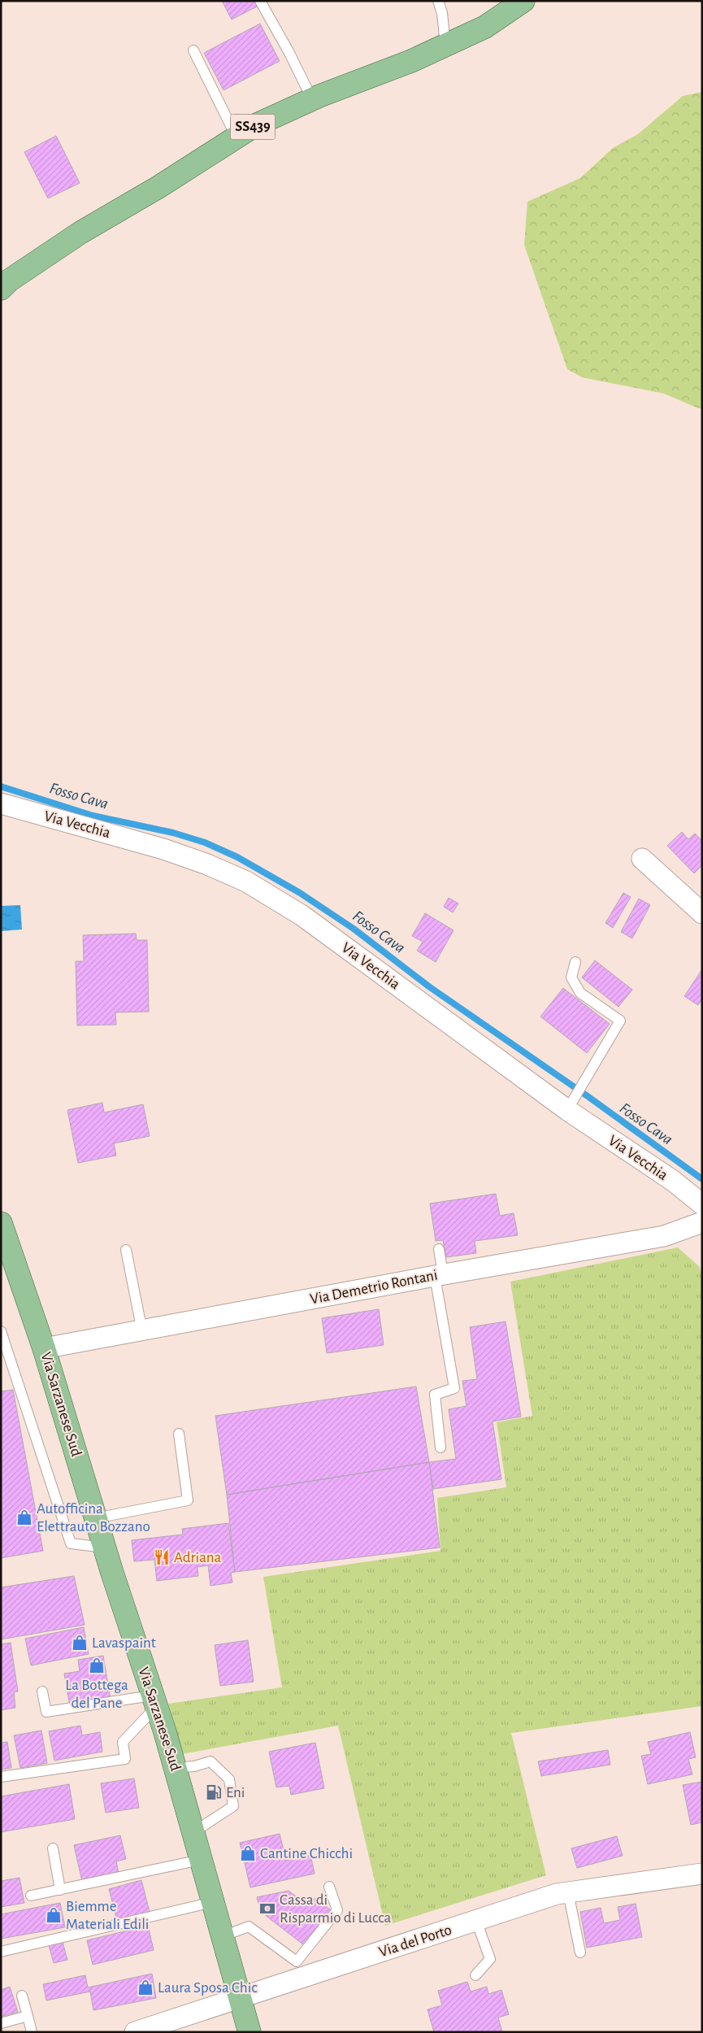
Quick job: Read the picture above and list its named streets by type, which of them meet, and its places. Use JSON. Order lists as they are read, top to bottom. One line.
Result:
{"streets":{"main road":["SS439","Via Sarzanese Sud"],"street":["Via Vecchia","Via Demetrio Rontani","Via del Porto"]},"crossings":[["Via Demetrio Rontani","Via Sarzanese Sud"],["Via Sarzanese Sud","Via del Porto"]],"water":["Fosso Cava"],"places":{"shop":["Autofficina Elettrauto Bozzano","Lavaspaint","La Bottega del Pane","Cantine Chicchi","Biemme Materiali Edili","Laura Sposa Chic"],"restaurant":["Adriana"],"fuel station":["Eni"],"bank":["Cassa di Risparmio di Lucca"]}}
